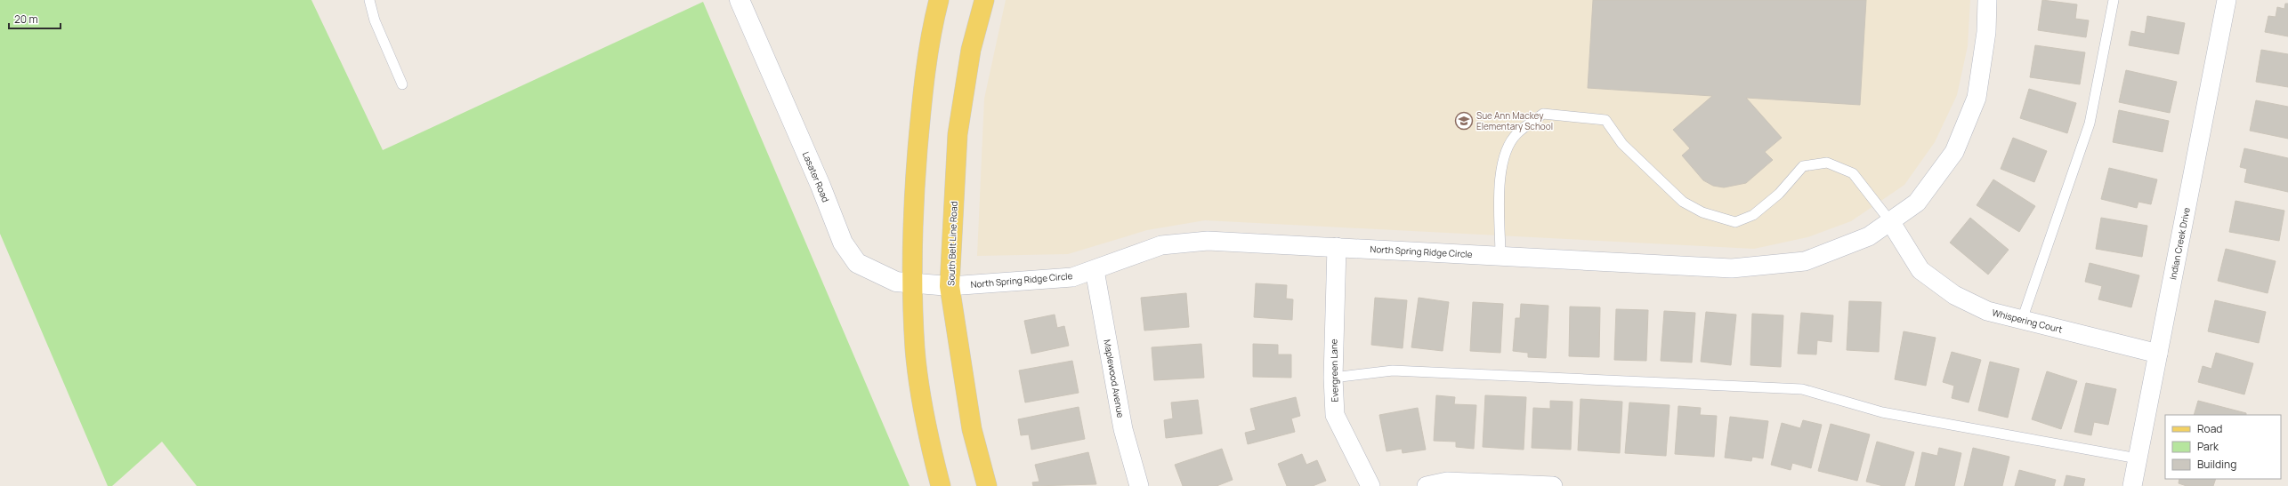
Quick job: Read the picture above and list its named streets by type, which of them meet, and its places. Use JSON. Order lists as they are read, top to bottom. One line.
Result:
{"streets":{"main road":["South Belt Line Road"],"street":["Lasater Road","Indian Creek Drive","North Spring Ridge Circle","Whispering Court","Evergreen Lane","Maplewood Avenue"]},"crossings":[["Lasater Road","South Belt Line Road"],["Lasater Road","North Spring Ridge Circle"],["South Belt Line Road","North Spring Ridge Circle"],["Indian Creek Drive","Whispering Court"],["North Spring Ridge Circle","Whispering Court"],["North Spring Ridge Circle","Evergreen Lane"],["North Spring Ridge Circle","Maplewood Avenue"]],"places":{"school or university":["Sue Ann Mackey Elementary School"]},"legend":["Road","Park","Building"],"scale_bar":"20 m"}
